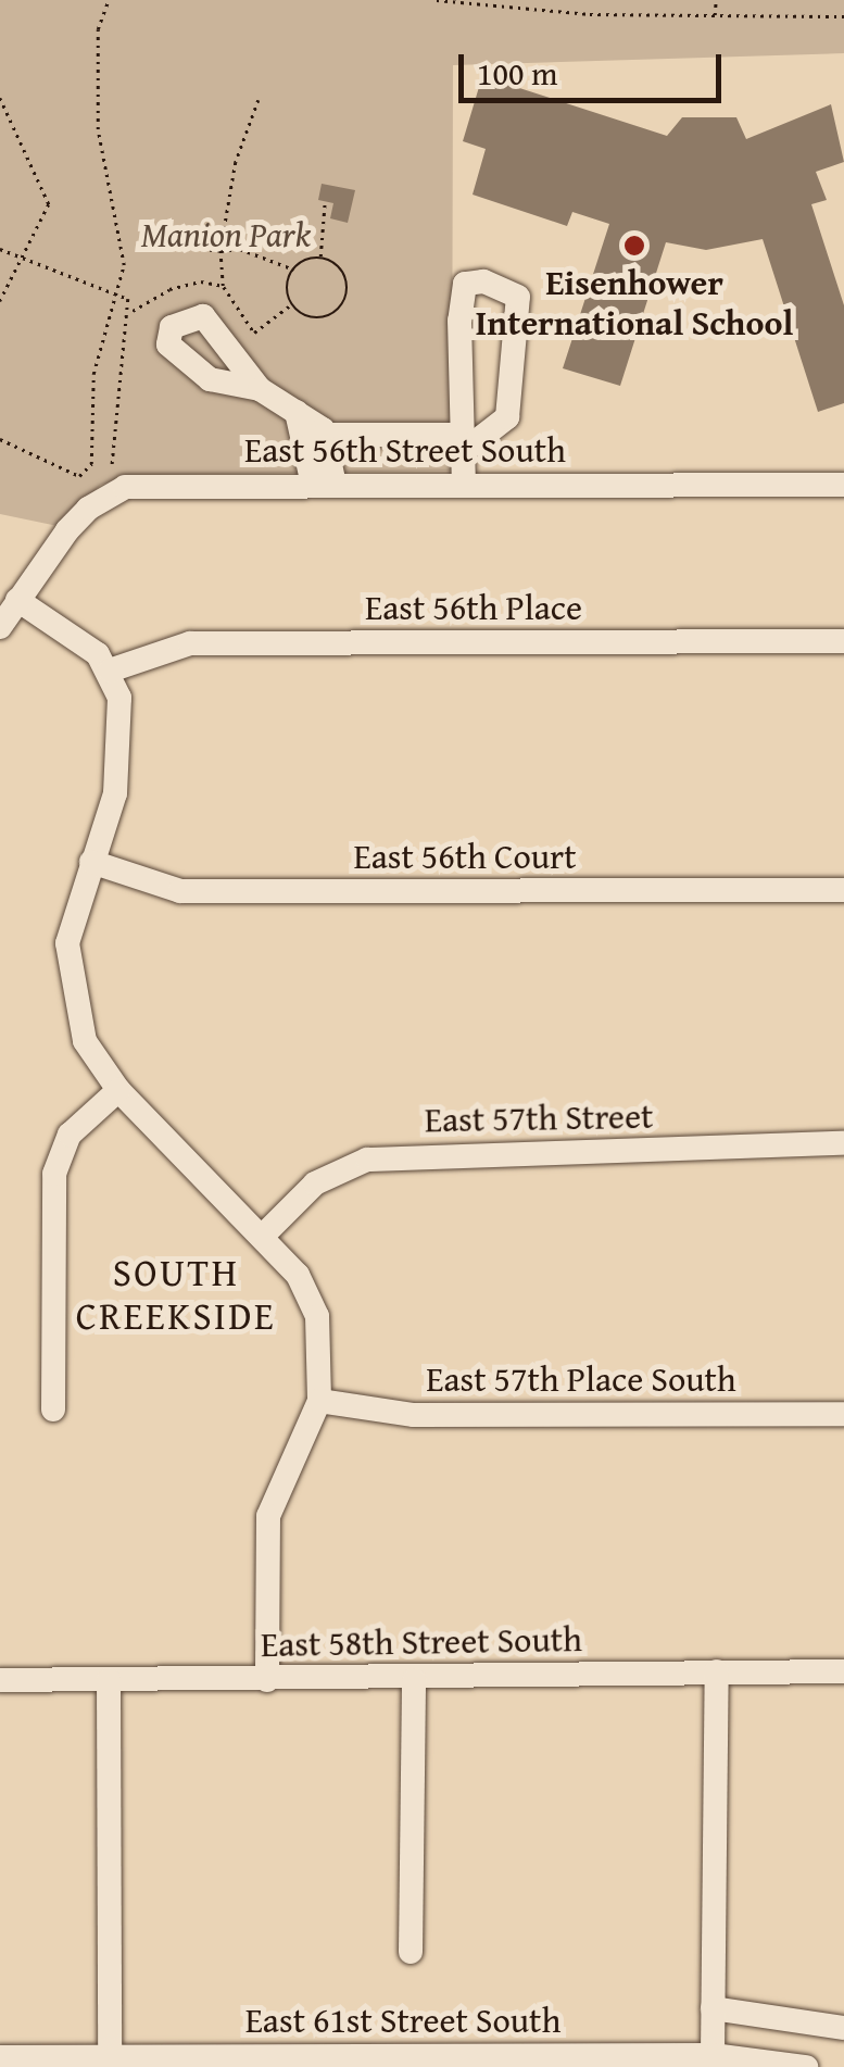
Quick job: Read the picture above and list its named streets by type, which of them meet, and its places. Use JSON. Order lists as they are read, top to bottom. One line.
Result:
{"streets":{"street":["East 56th Street South","East 56th Place","East 56th Court","East 57th Street","East 57th Place South","East 58th Street South","East 61st Street South"]},"districts":["SOUTH CREEKSIDE"],"parks":["Manion Park"],"places":["Eisenhower International School"],"scale_bar":"100 m"}
